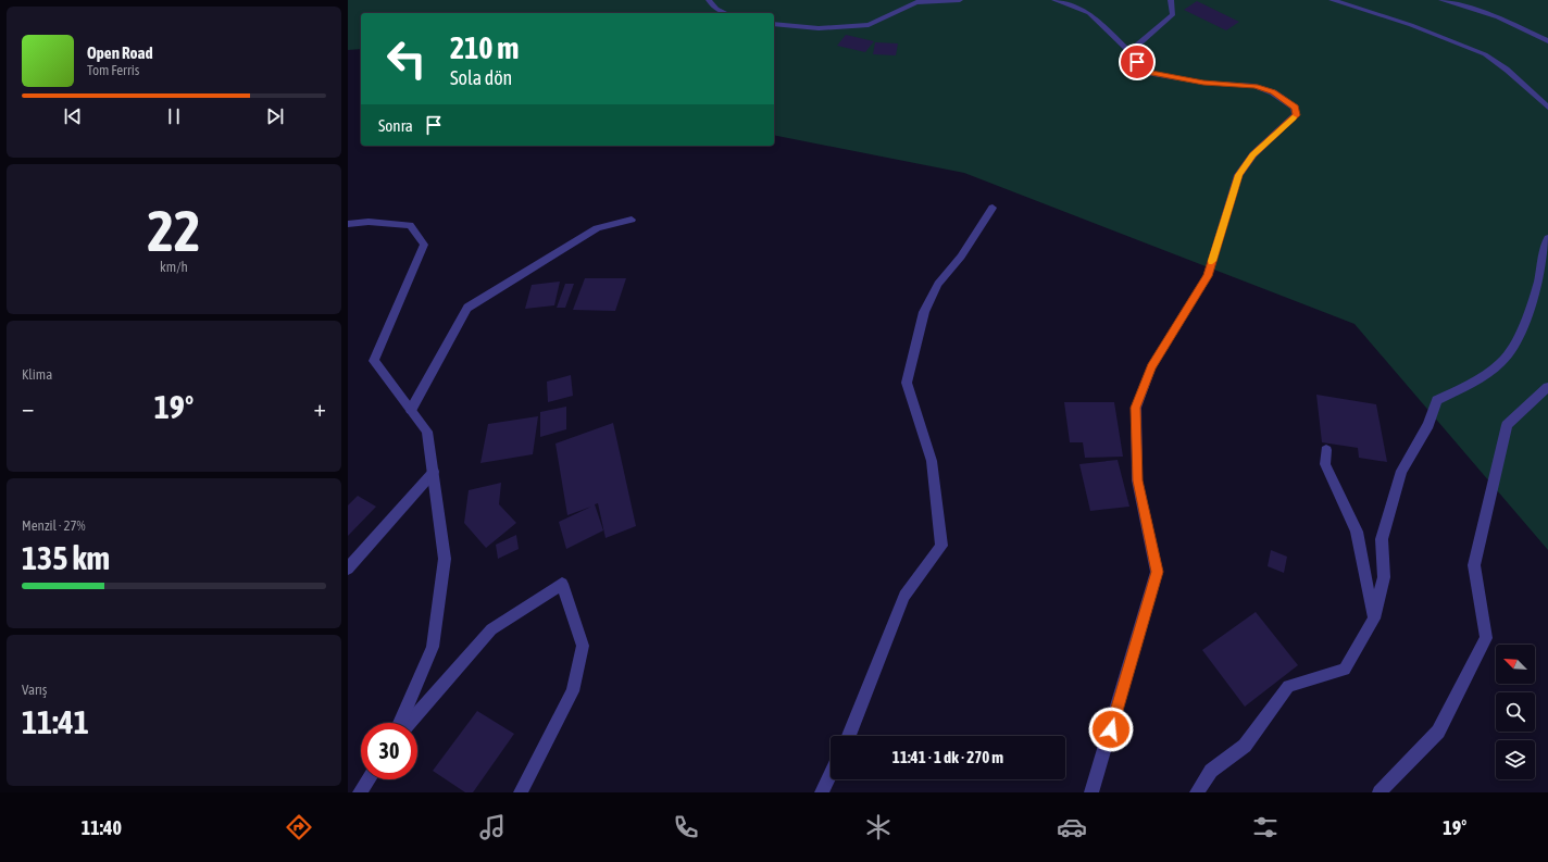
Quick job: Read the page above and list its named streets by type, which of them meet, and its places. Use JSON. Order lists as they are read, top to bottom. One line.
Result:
{"north":"top left","page":{"turn":["210 m","Sola dön"],"song":["Open Road","Tom Ferris"],"then":"Sonra","tile":[["22","km/h"],"Klima",["Menzil · 27%","135 km"],["Varış","11:41"]],"heat":["−","19°","+"],"limit":"30","trip":"11:41 · 1 dk · 270 m","tabs":["11:40","19°"]}}
